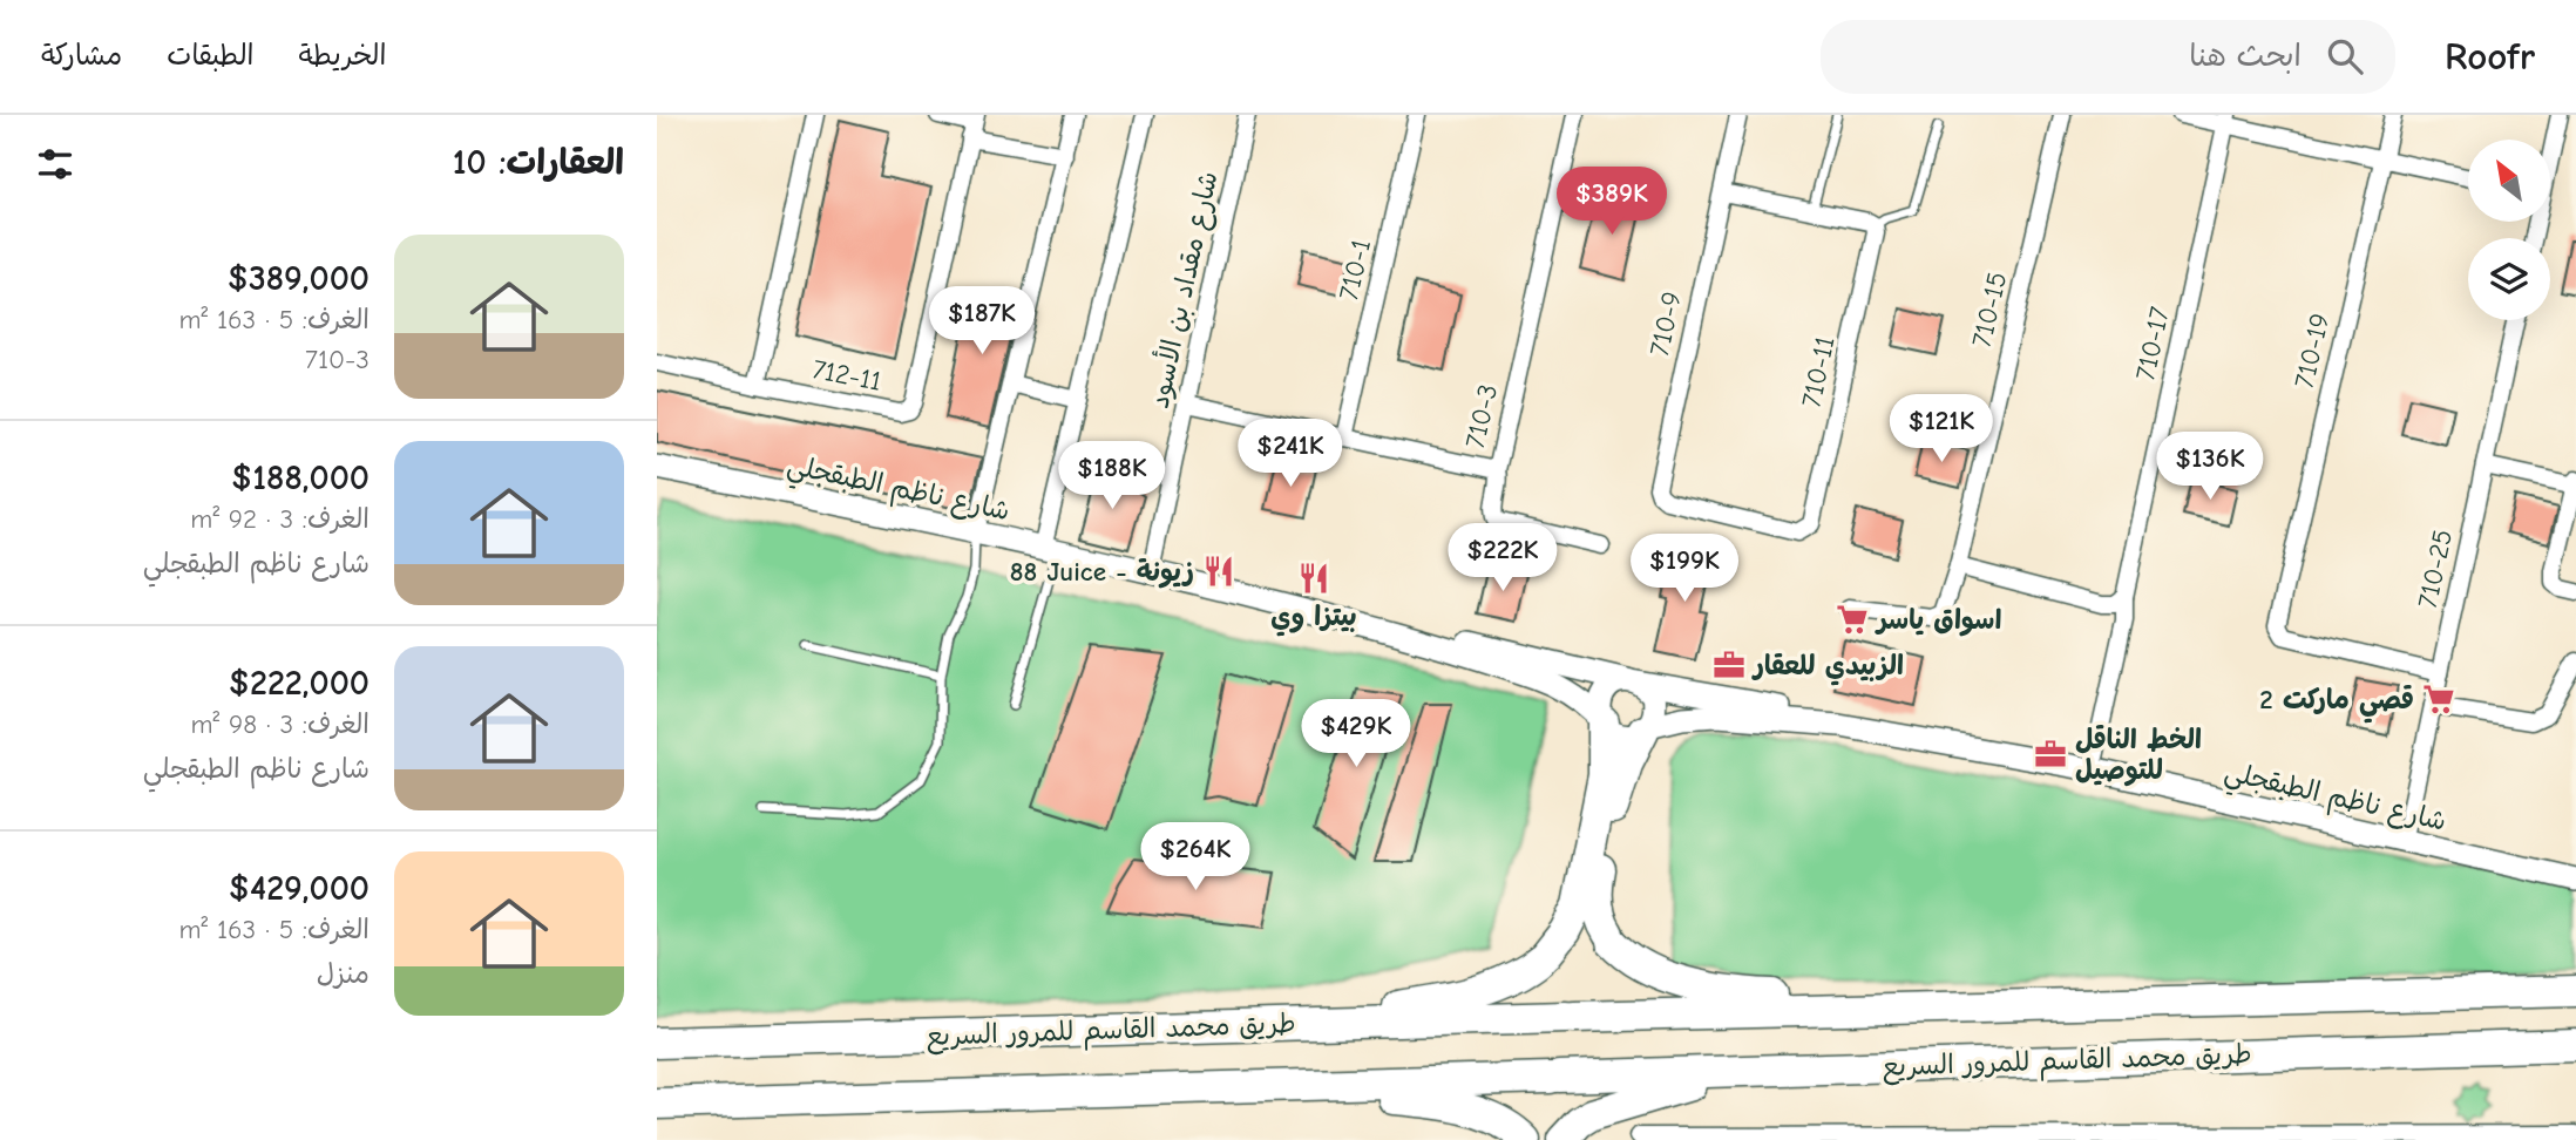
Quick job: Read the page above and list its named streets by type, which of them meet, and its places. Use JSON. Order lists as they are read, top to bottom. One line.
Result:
{"streets":{"highway":["طريق محمد القاسم للمرور السريع"],"main road":["شارع ناظم الطبقجلي"],"street":["710-1","شارع مقداد بن الأسود","710-15","710-9","710-17","710-19","710-11","712-11","710-3","710-25"]},"crossings":[["710-1","710-3"],["شارع مقداد بن الأسود","710-3"],["شارع مقداد بن الأسود","شارع ناظم الطبقجلي"],["710-9","710-11"],["710-17","شارع ناظم الطبقجلي"],["710-19","710-25"],["شارع ناظم الطبقجلي","710-25"]],"places":{"restaurant":["88 Juice - زيونة","بيتزا وي"],"supermarket":["اسواق ياسر","قصي ماركت 2"],"office":["الزبيدي للعقار","الخط الناقل للتوصيل"]},"north":"top left","page":{"header":"Roofr","search":"ابحث هنا","nav":["الخريطة","الطبقات","مشاركة"],"heading":"العقارات: 10","price":["$389K","$187K","$121K","$241K","$136K","$188K","$222K","$199K","$429K","$264K"],"list":[{"name":"$389,000","note":"الغرف: 5 · 163 m² · 710-3"},{"name":"$188,000","note":"الغرف: 3 · 92 m² · شارع ناظم الطبقجلي"},{"name":"$222,000","note":"الغرف: 3 · 98 m² · شارع ناظم الطبقجلي"},{"name":"$429,000","note":"الغرف: 5 · 163 m² · منزل"}]}}
